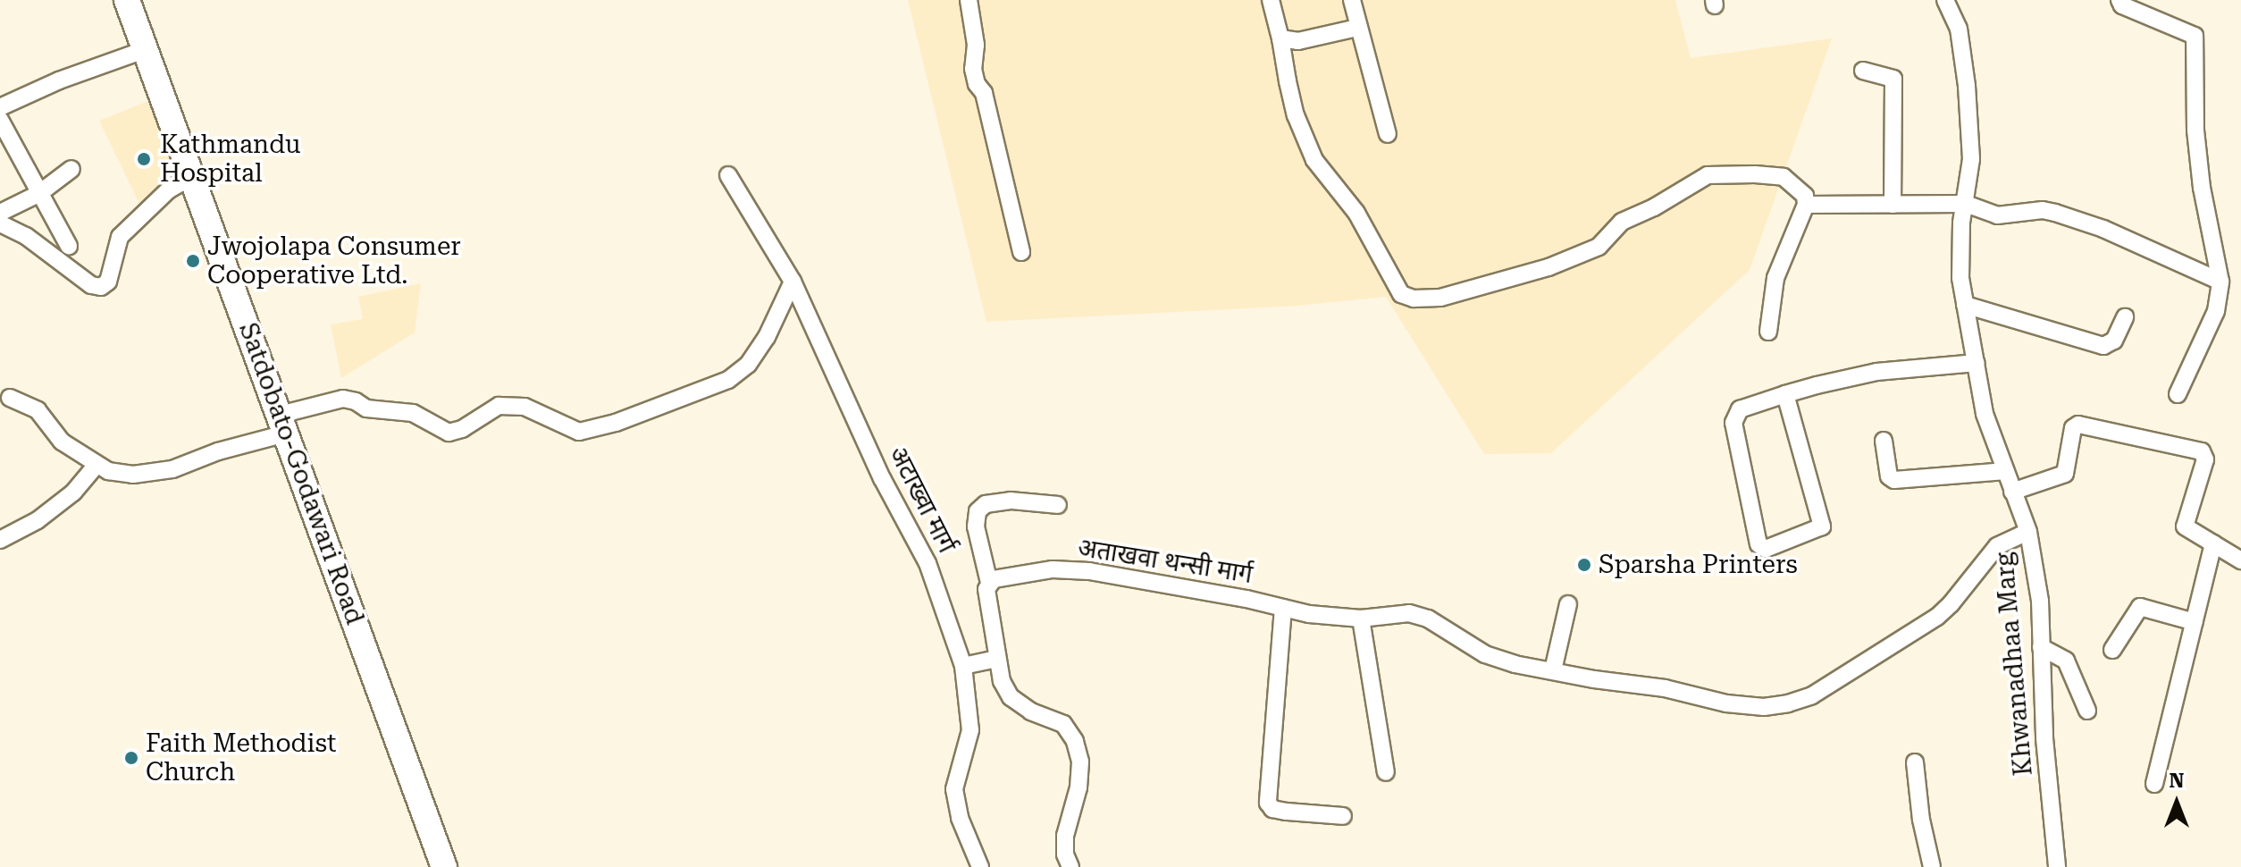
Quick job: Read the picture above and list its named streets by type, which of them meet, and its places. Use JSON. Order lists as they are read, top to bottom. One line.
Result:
{"streets":{"main road":["Satdobato-Godawari Road"],"street":["अटाख्वा मार्ग","अताखवा थन्सी मार्ग","Khwanadhaa Marg"]},"crossings":[["अताखवा थन्सी मार्ग","Khwanadhaa Marg"]],"places":["Kathmandu Hospital","Jwojolapa Consumer Cooperative Ltd.","Sparsha Printers","Faith Methodist Church"],"north":"top"}
